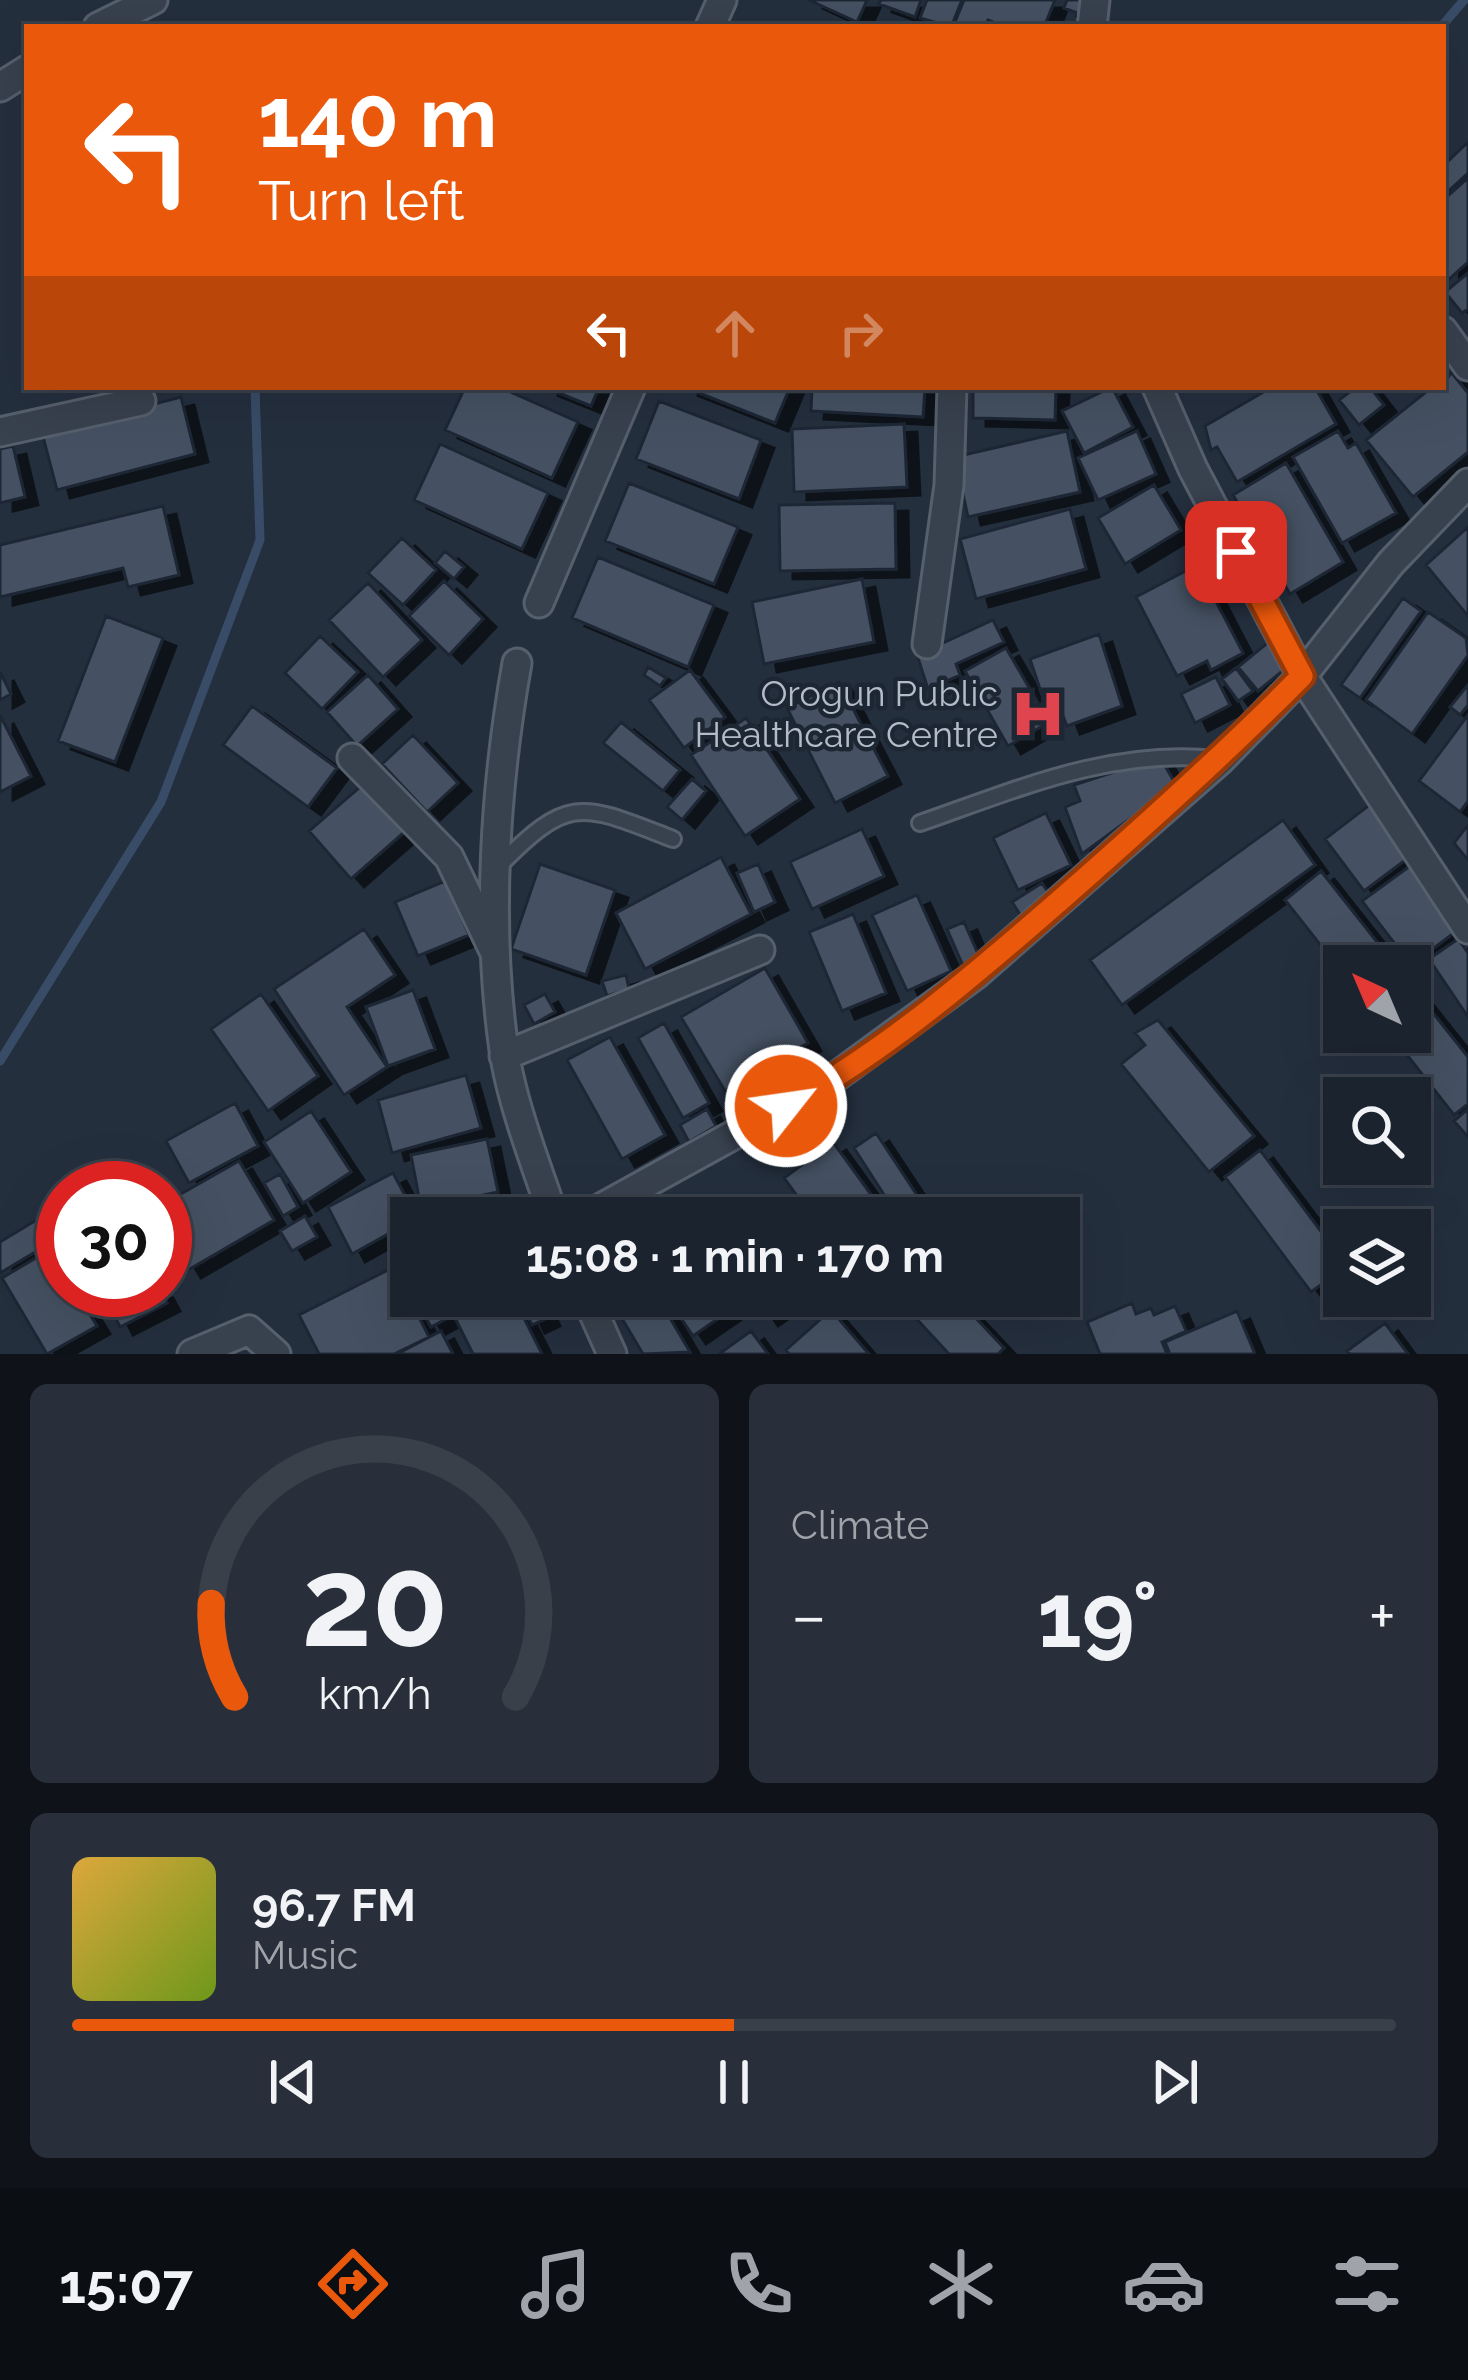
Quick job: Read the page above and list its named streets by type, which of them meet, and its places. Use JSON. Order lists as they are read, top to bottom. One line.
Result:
{"places":{"hospital":["Orogun Public Healthcare Centre"]},"north":"top left","page":{"turn":["140 m","Turn left"],"limit":"30","trip":"15:08 · 1 min · 170 m","tile":"Climate","heat":["−","19°","+"],"song":["96.7 FM","Music"],"tabs":"15:07","gauge":["20","km/h"]}}
